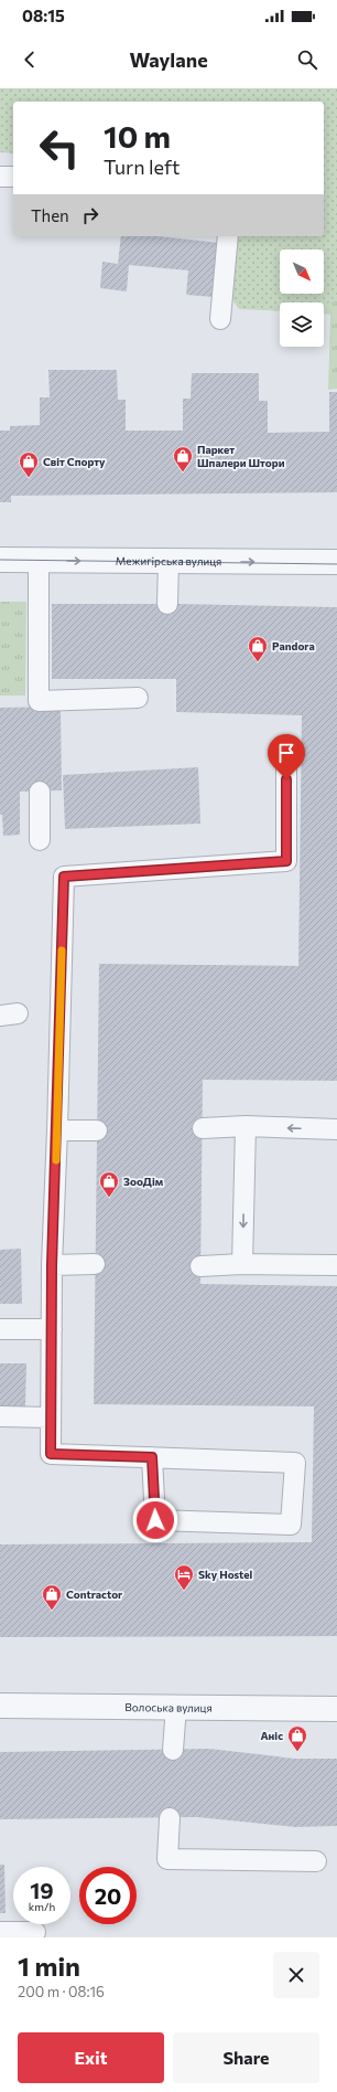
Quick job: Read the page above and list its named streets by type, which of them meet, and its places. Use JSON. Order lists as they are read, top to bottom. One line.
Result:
{"streets":{"street":["Межигірська вулиця","Волоська вулиця"]},"one_way":["Межигірська вулиця"],"places":{"shop":["Паркет Шпалери Штори","Світ Спорту","Pandora","ЗооДім","Contractor","Аніс"],"hotel":["Sky Hostel"]},"north":"bottom right","page":{"status":"08:15","header":"Waylane","turn":["10 m","Turn left"],"then":"Then","speed":"19 km/h","limit":"20","heading":["1 min","200 m · 08:16"],"buttons":["Exit","Share"]}}
